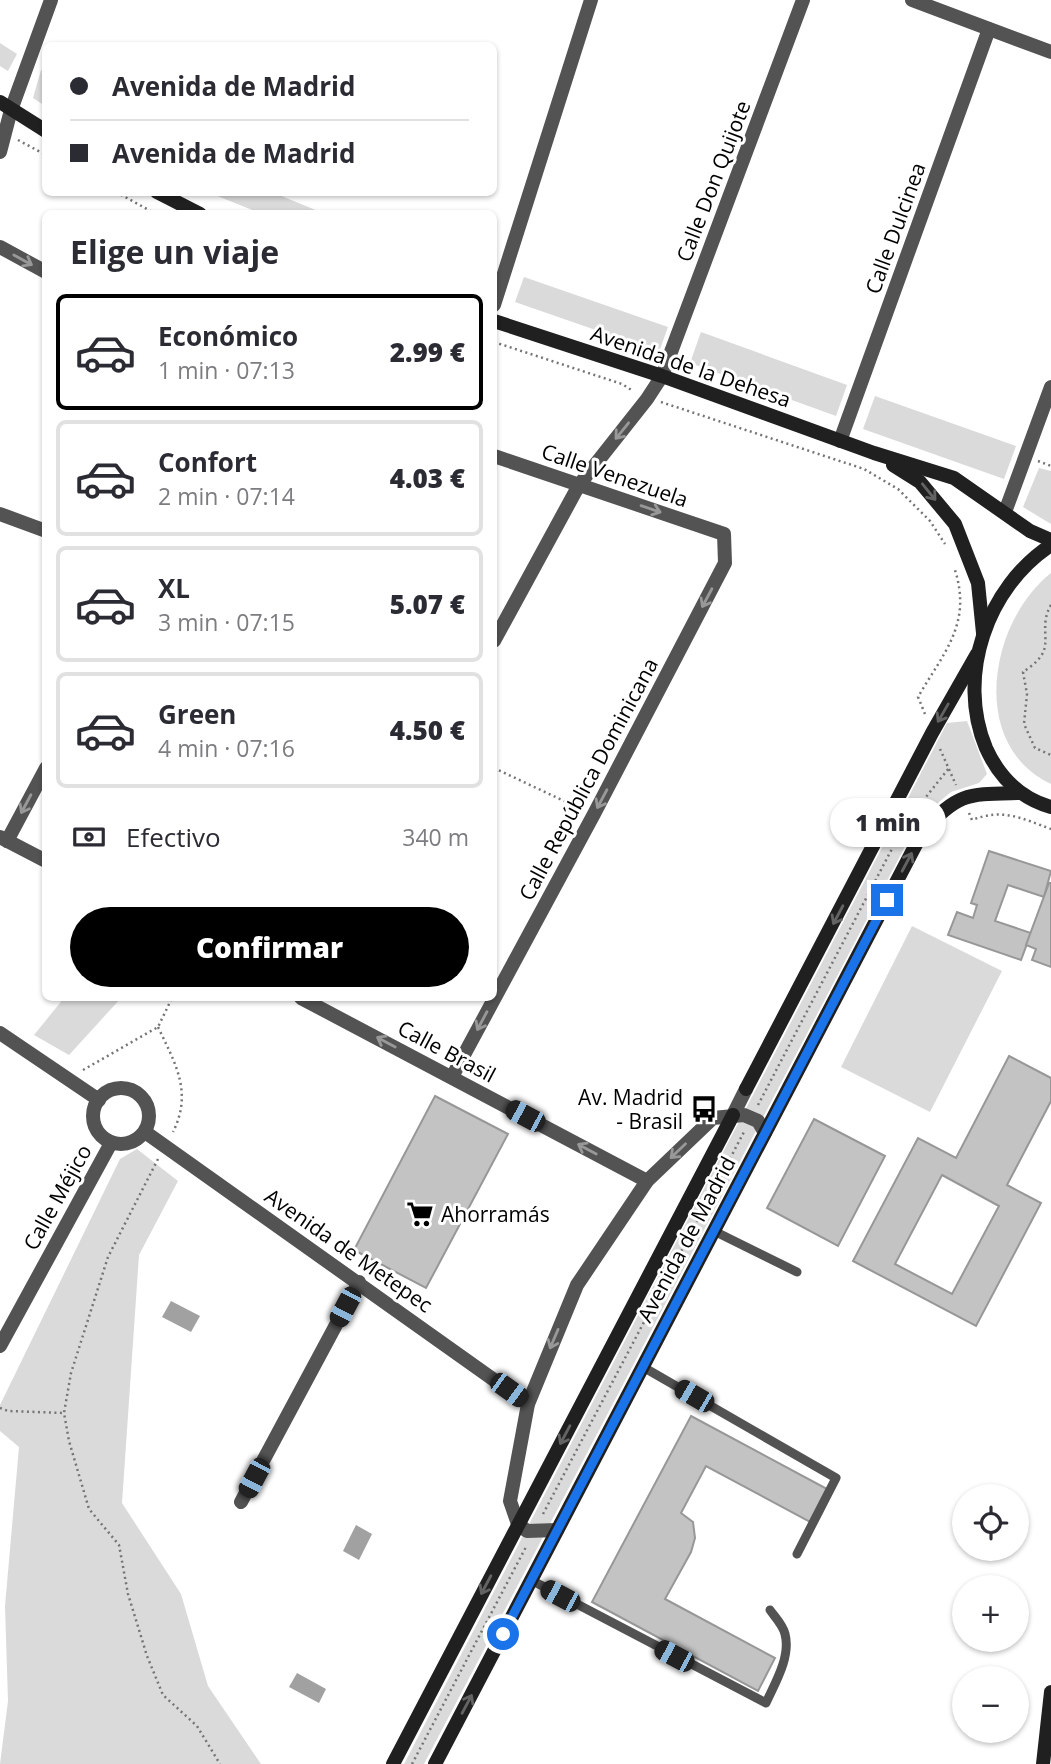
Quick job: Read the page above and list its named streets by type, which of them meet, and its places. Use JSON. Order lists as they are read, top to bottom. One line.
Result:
{"streets":{"street":["Calle Don Quijote","Calle Dulcinea","Avenida de la Dehesa","Calle Venezuela","Calle República Dominicana","Calle Brasil","Calle Méjico","Avenida de Madrid","Avenida de Metepec"]},"crossings":[["Calle Don Quijote","Avenida de la Dehesa"],["Calle Don Quijote","Calle Venezuela"],["Calle Dulcinea","Avenida de la Dehesa"],["Calle Venezuela","Calle República Dominicana"],["Calle República Dominicana","Calle Brasil"],["Calle Brasil","Avenida de Madrid"],["Calle Méjico","Avenida de Metepec"],["Avenida de Madrid","Avenida de Metepec"]],"one_way":["Calle Venezuela","Calle República Dominicana","Calle Brasil"],"places":{"bus stop":["Av. Madrid - Brasil"],"supermarket":["Ahorramás"]},"page":{"banner":["Avenida de Madrid","Avenida de Madrid"],"heading":"Elige un viaje","list":[{"name":"Económico","note":"1 min · 07:13","value":"2.99 €"},{"name":"Confort","note":"2 min · 07:14","value":"4.03 €"},{"name":"XL","note":"3 min · 07:15","value":"5.07 €"},{"name":"Green","note":"4 min · 07:16","value":"4.50 €"}],"bubble":"1 min","pay":["Efectivo","340 m"],"buttons":"Confirmar","map_buttons":["+","−"]}}
